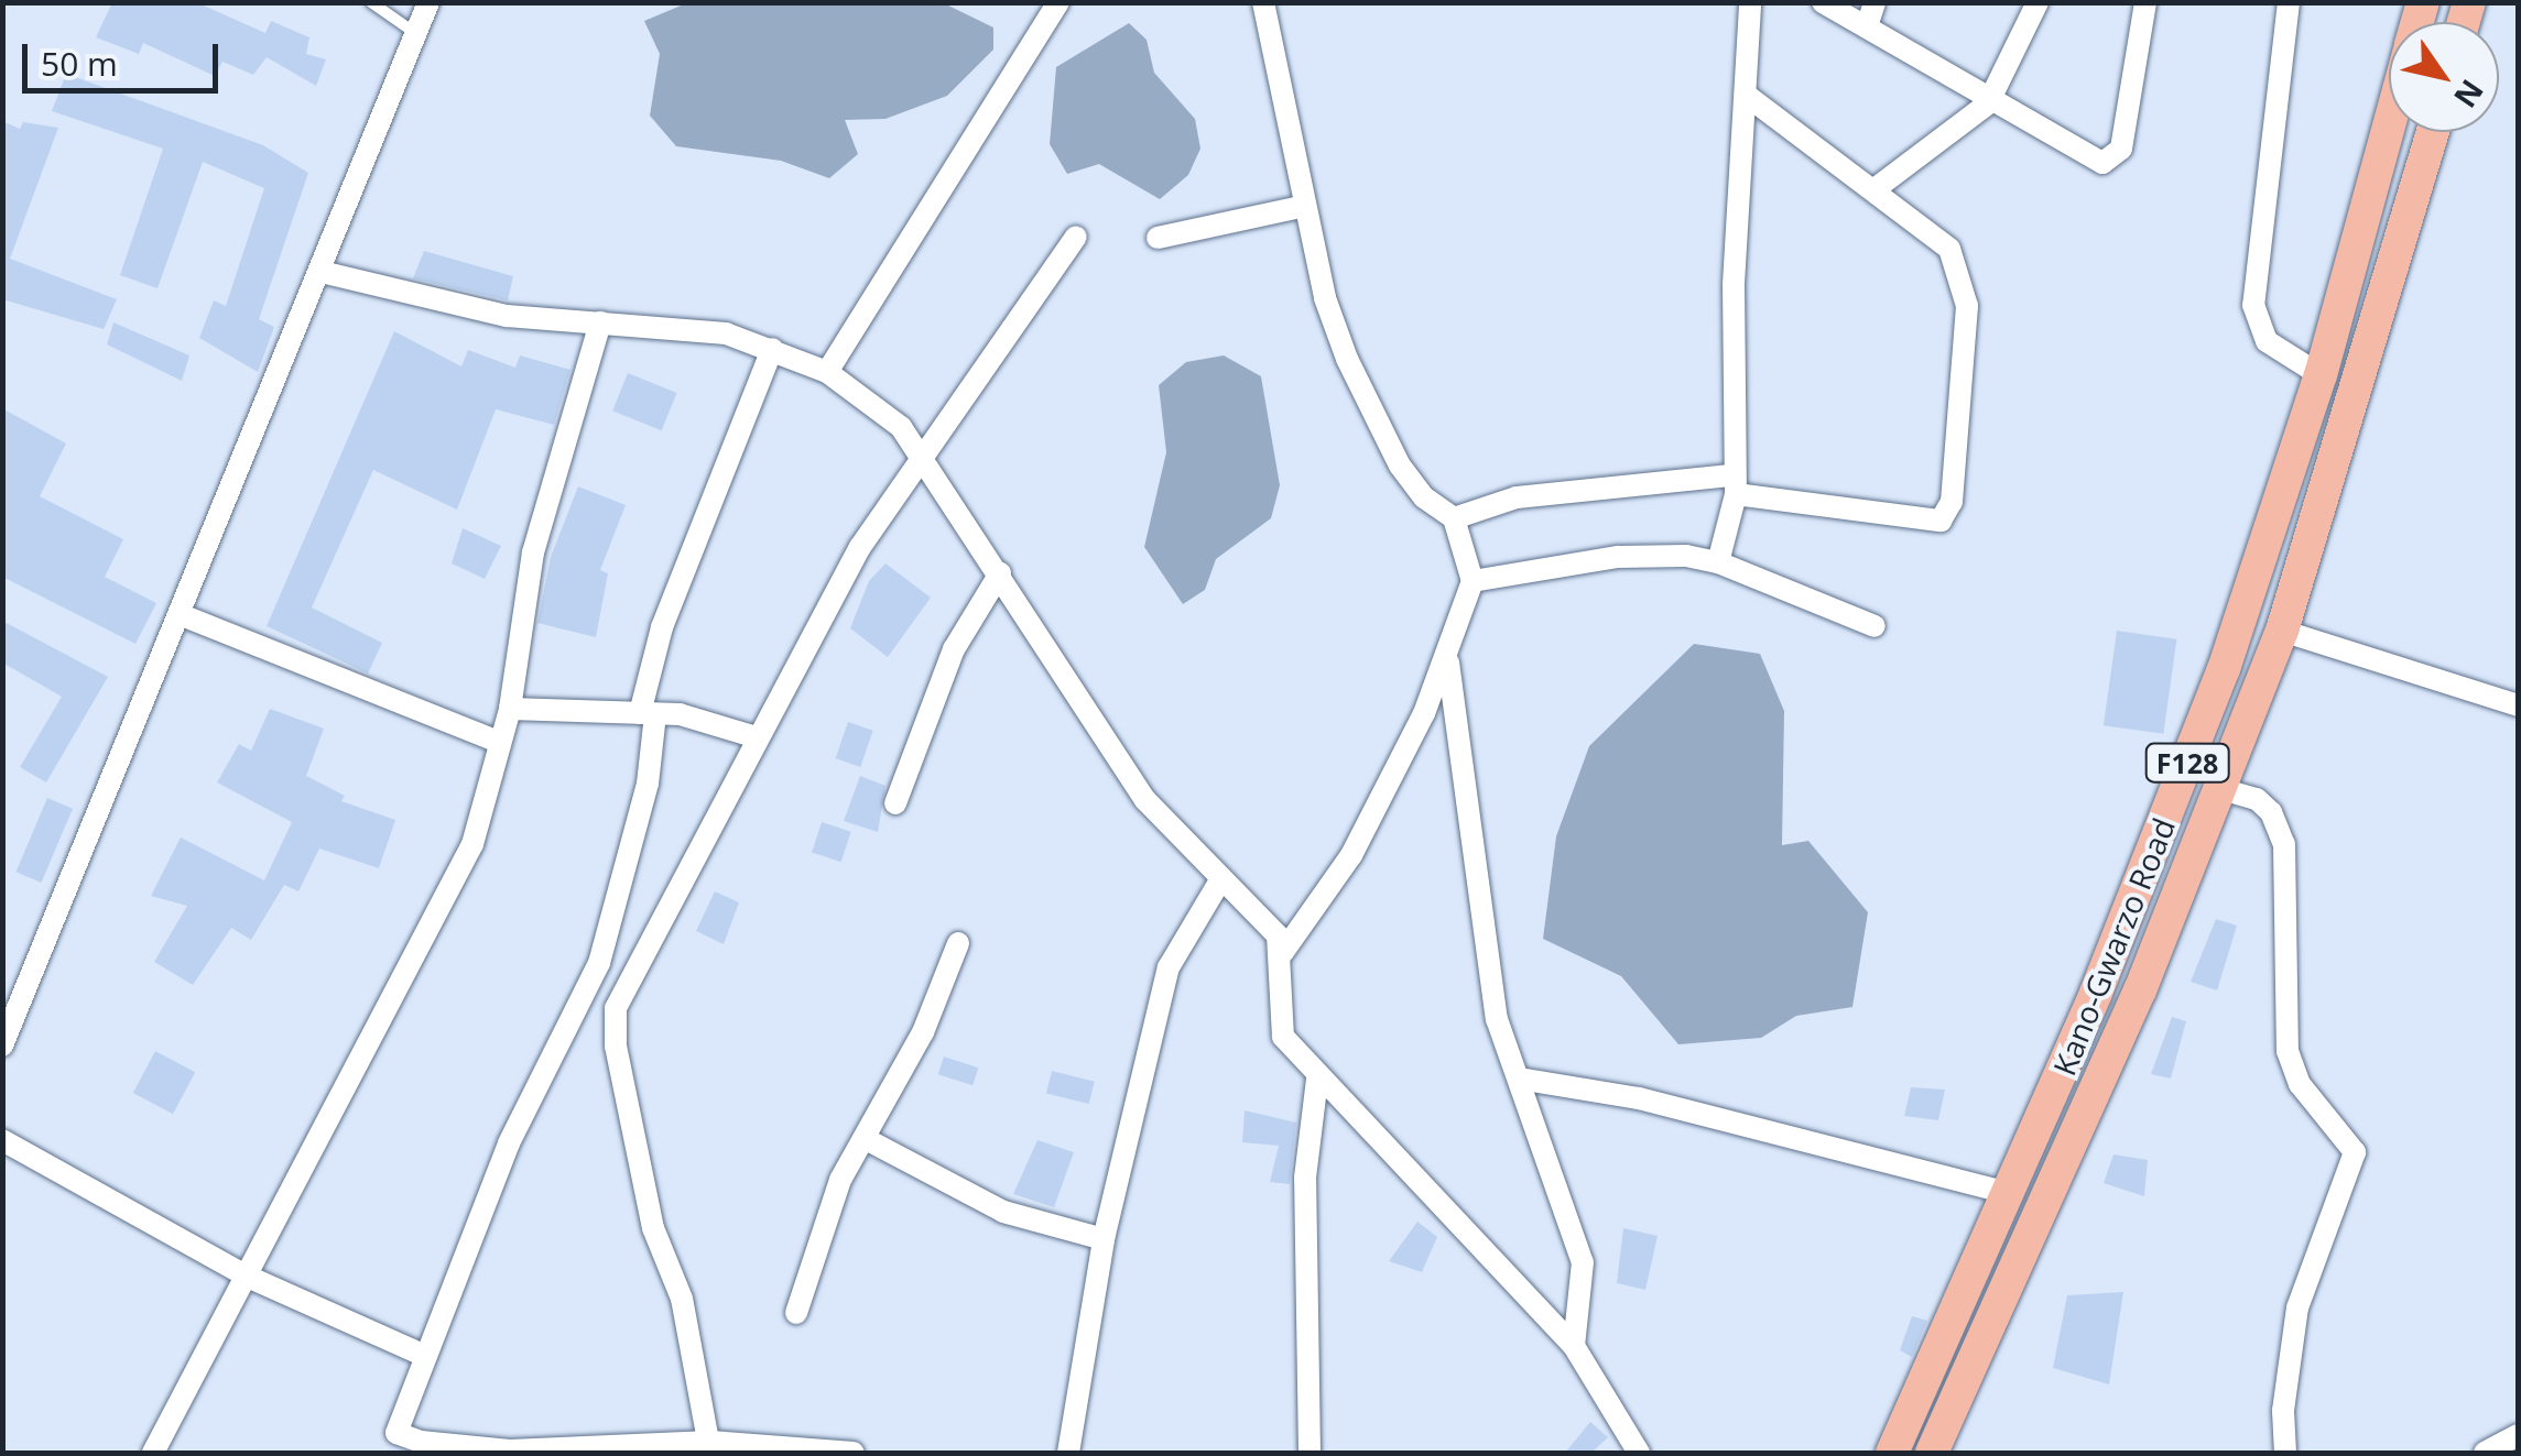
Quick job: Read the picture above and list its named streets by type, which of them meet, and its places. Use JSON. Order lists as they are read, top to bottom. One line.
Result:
{"streets":{"main road":["F128","Kano-Gwarzo Road"]},"scale_bar":"50 m","north":"bottom right"}
